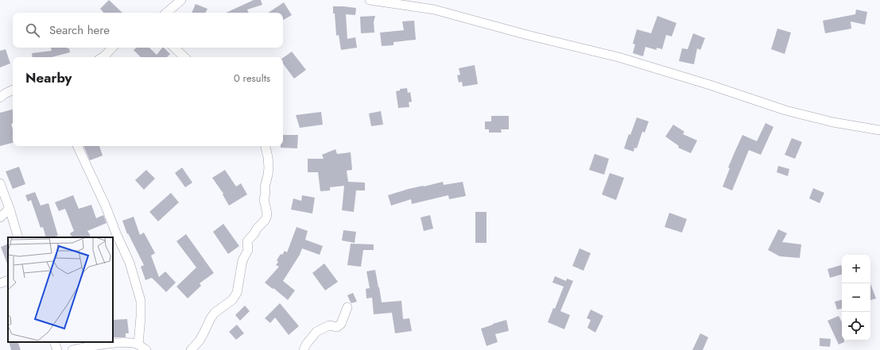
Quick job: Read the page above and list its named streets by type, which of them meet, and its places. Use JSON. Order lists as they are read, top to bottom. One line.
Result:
{"page":{"search":"Search here","heading":["Nearby","0 results"],"map_buttons":["+","−"]}}
